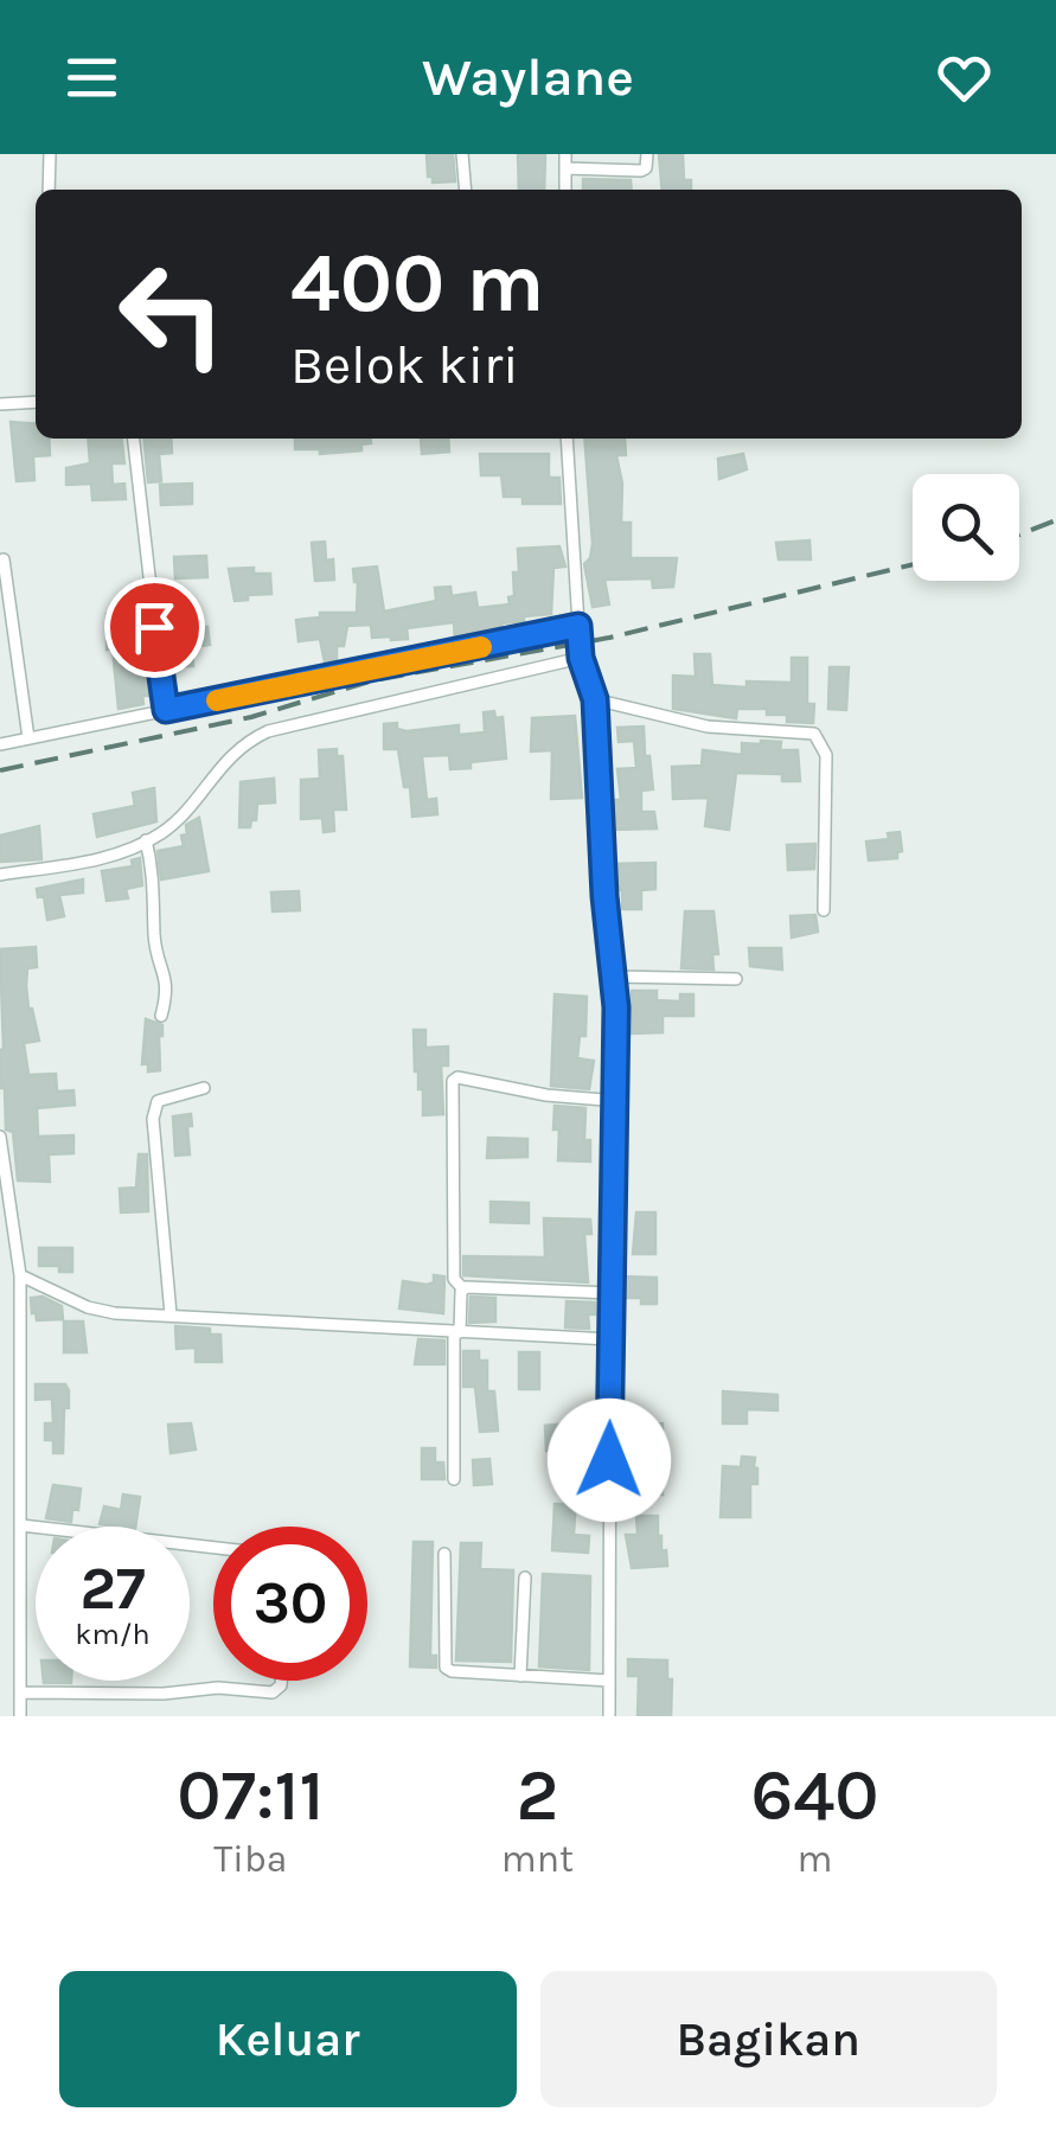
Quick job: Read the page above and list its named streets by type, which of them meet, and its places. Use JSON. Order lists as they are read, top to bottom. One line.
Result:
{"page":{"header":"Waylane","turn":["400 m","Belok kiri"],"speed":"27 km/h","limit":"30","eta":["07:11","Tiba","2","mnt","640","m"],"buttons":["Keluar","Bagikan"]}}
